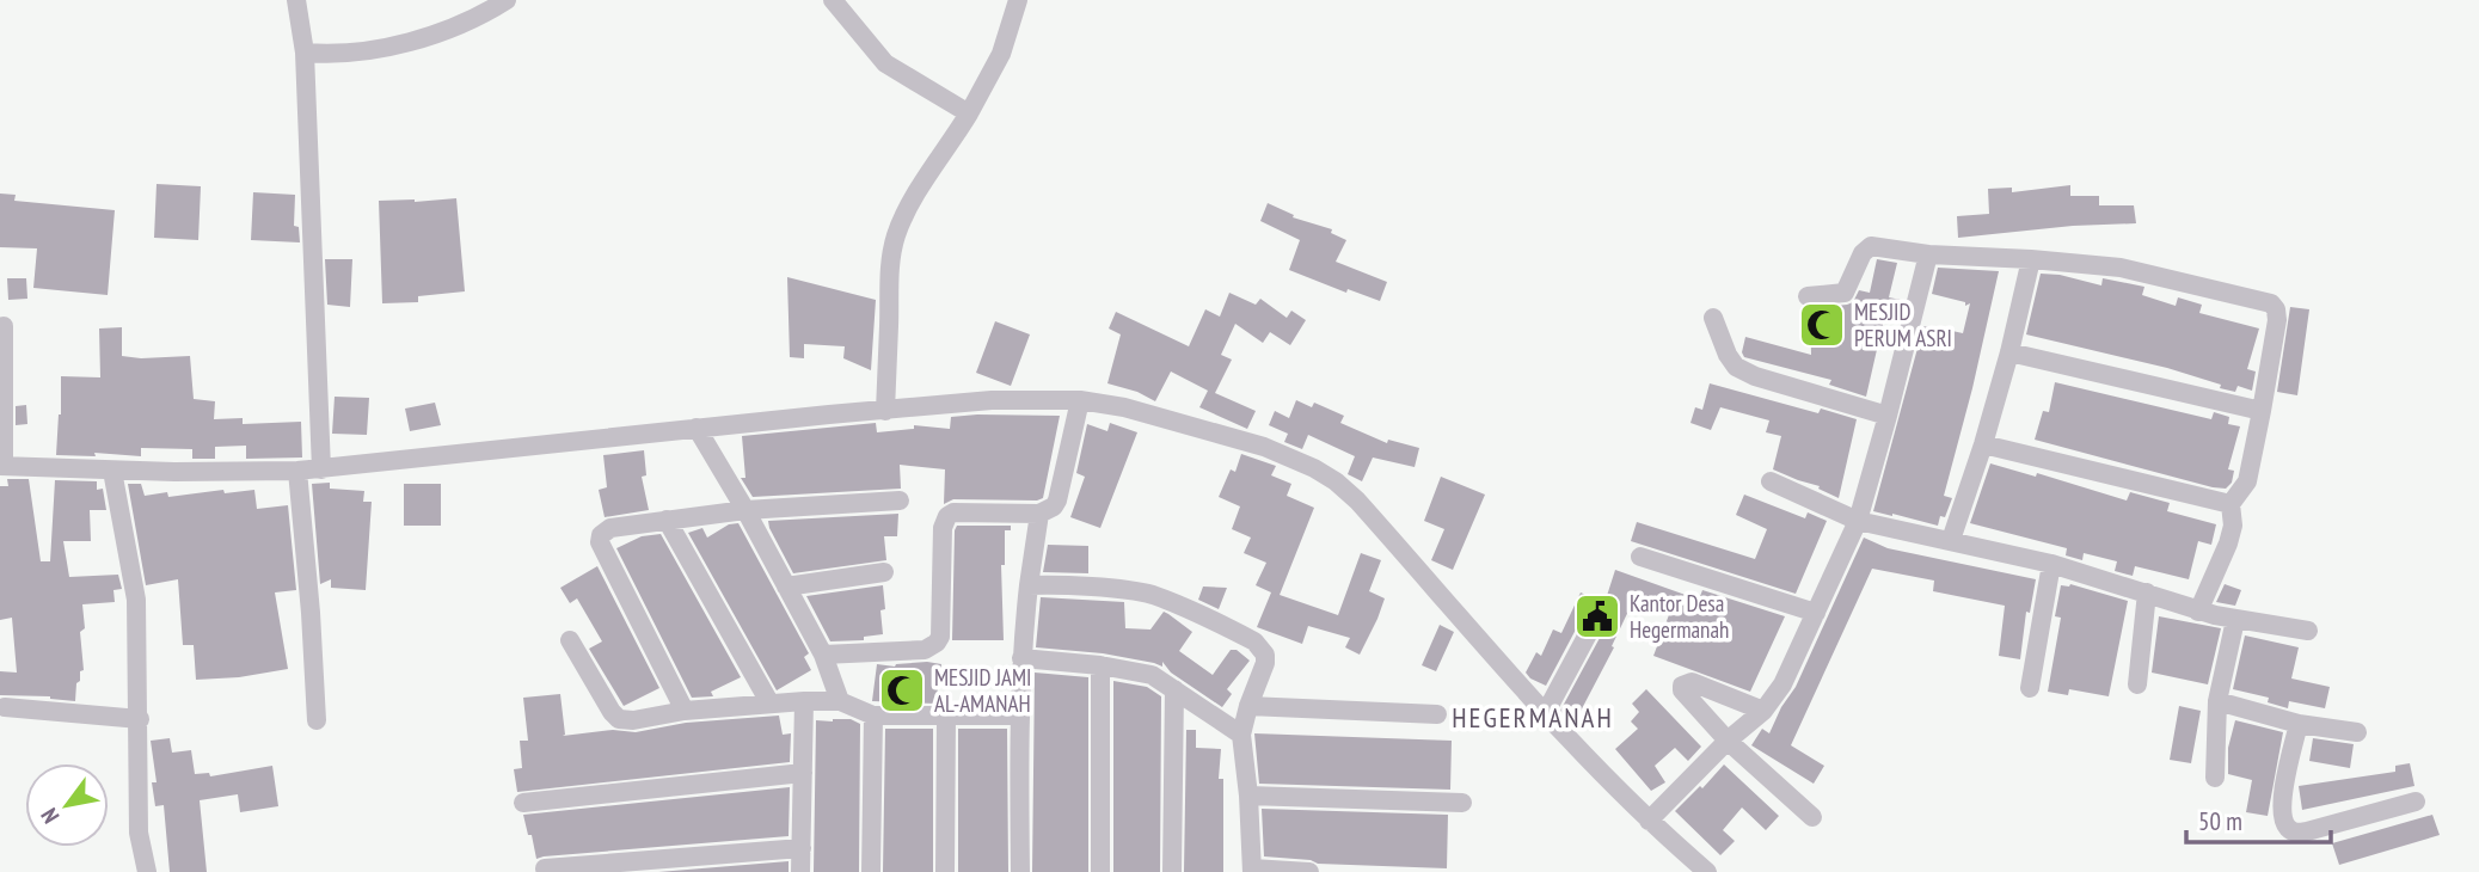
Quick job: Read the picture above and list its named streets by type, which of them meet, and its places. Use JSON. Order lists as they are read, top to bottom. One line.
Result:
{"districts":["HEGERMANAH"],"places":{"mosque":["MESJID PERUM ASRI","MESJID JAMI AL-AMANAH"],"public building":["Kantor Desa Hegermanah"]},"scale_bar":"50 m","north":"bottom left"}
